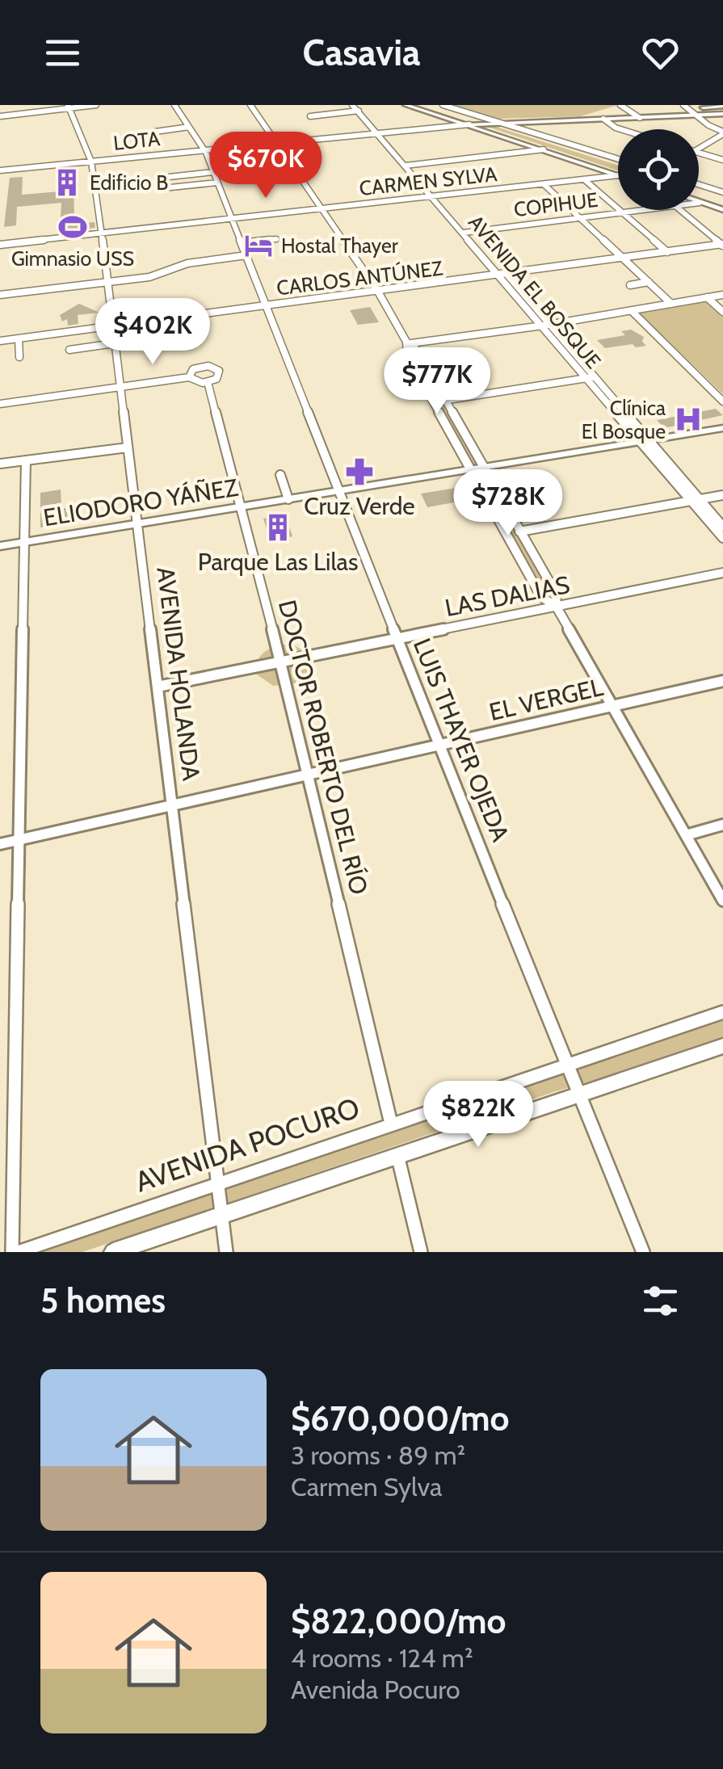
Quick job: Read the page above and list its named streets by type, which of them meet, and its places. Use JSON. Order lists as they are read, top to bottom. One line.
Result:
{"streets":{"main road":["LOTA","ELIODORO YÁÑEZ"],"street":["CARMEN SYLVA","COPIHUE","CARLOS ANTÚNEZ","AVENIDA EL BOSQUE","LAS DALIAS","AVENIDA HOLANDA","EL VERGEL","LUIS THAYER OJEDA","DOCTOR ROBERTO DEL RÍO","AVENIDA POCURO"]},"crossings":[["LOTA","AVENIDA EL BOSQUE"],["LOTA","AVENIDA HOLANDA"],["LOTA","LUIS THAYER OJEDA"],["CARMEN SYLVA","AVENIDA EL BOSQUE"],["CARMEN SYLVA","AVENIDA HOLANDA"],["CARMEN SYLVA","LUIS THAYER OJEDA"],["COPIHUE","AVENIDA EL BOSQUE"],["CARLOS ANTÚNEZ","AVENIDA EL BOSQUE"],["CARLOS ANTÚNEZ","AVENIDA HOLANDA"],["CARLOS ANTÚNEZ","LUIS THAYER OJEDA"],["AVENIDA EL BOSQUE","ELIODORO YÁÑEZ"],["ELIODORO YÁÑEZ","AVENIDA HOLANDA"],["ELIODORO YÁÑEZ","LUIS THAYER OJEDA"],["ELIODORO YÁÑEZ","DOCTOR ROBERTO DEL RÍO"],["LAS DALIAS","AVENIDA HOLANDA"],["LAS DALIAS","LUIS THAYER OJEDA"],["LAS DALIAS","DOCTOR ROBERTO DEL RÍO"],["AVENIDA HOLANDA","EL VERGEL"],["AVENIDA HOLANDA","AVENIDA POCURO"],["EL VERGEL","LUIS THAYER OJEDA"],["EL VERGEL","DOCTOR ROBERTO DEL RÍO"],["LUIS THAYER OJEDA","AVENIDA POCURO"],["DOCTOR ROBERTO DEL RÍO","AVENIDA POCURO"]],"places":{"building":["Edificio B","Parque Las Lilas"],"sports":["Gimnasio USS"],"hotel":["Hostal Thayer"],"hospital":["Clínica El Bosque"],"pharmacy":["Cruz Verde"]},"page":{"header":"Casavia","price":["$670K","$402K","$777K","$728K","$822K"],"heading":"5 homes","list":[{"name":"$670,000/mo","note":"3 rooms · 89 m² · Carmen Sylva"},{"name":"$822,000/mo","note":"4 rooms · 124 m² · Avenida Pocuro"}]}}
